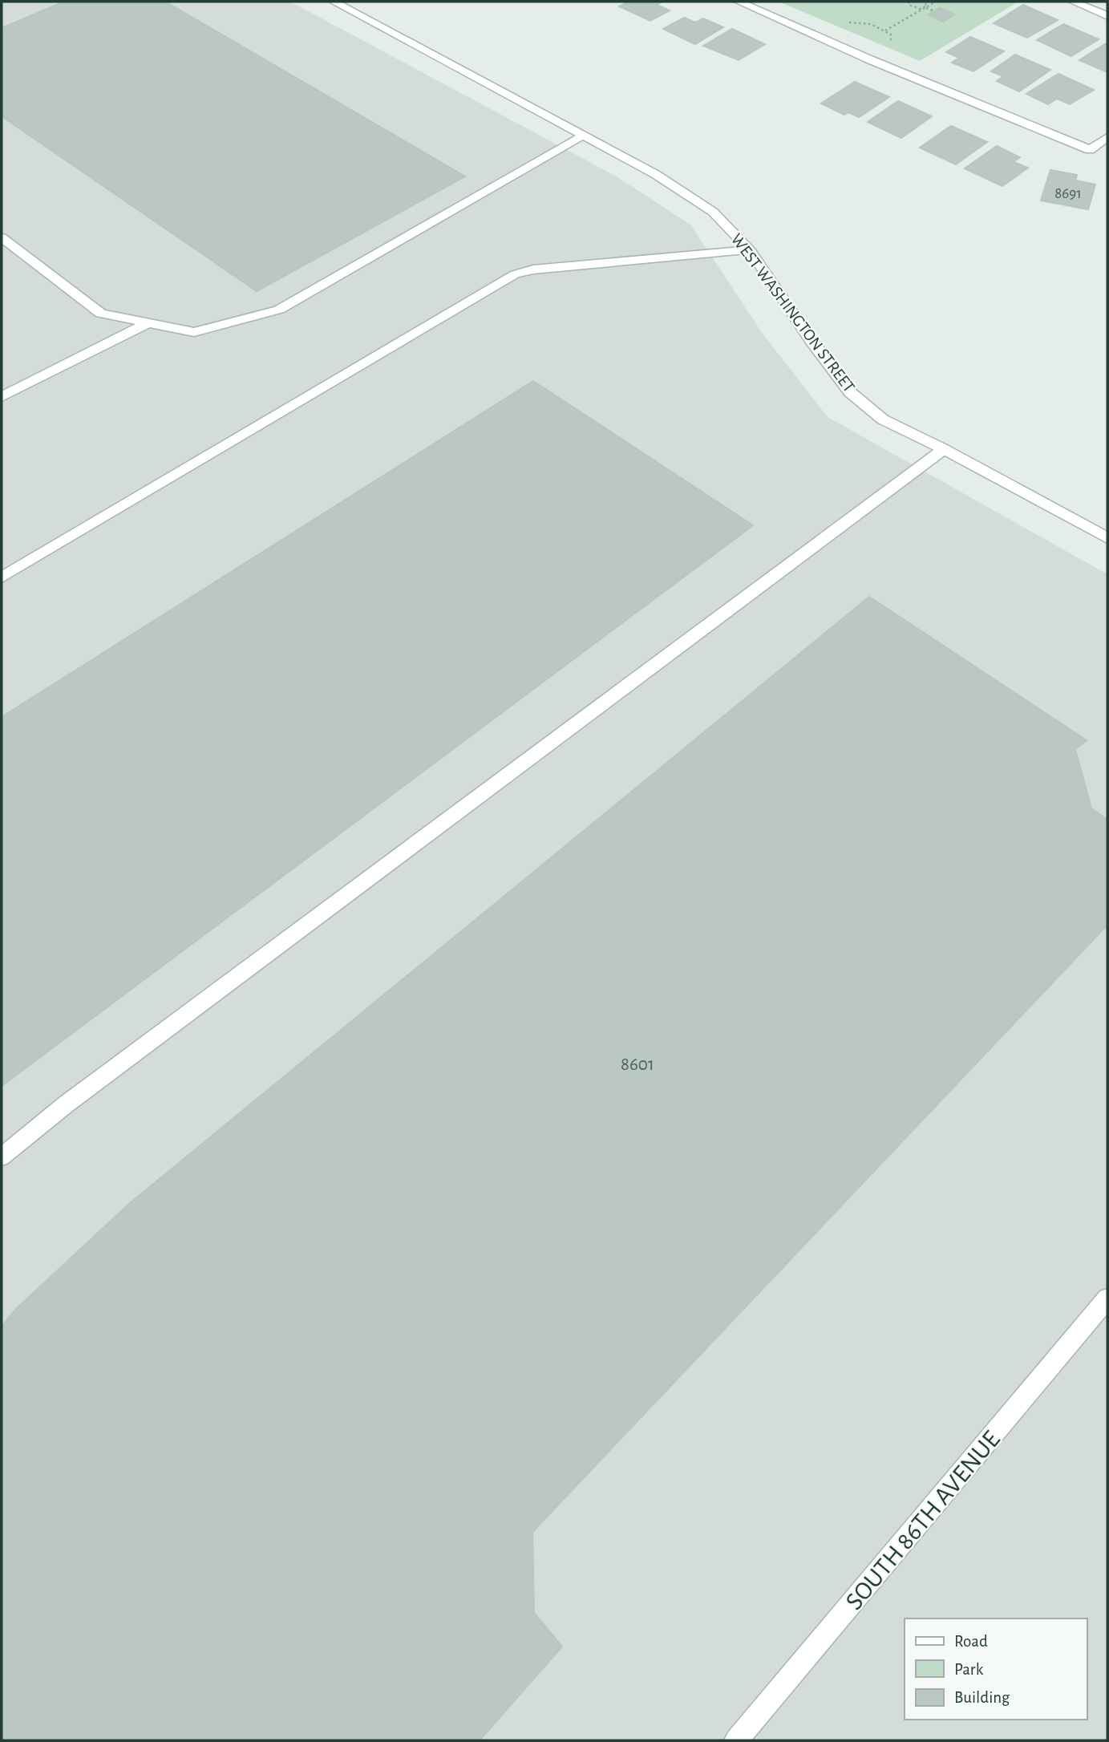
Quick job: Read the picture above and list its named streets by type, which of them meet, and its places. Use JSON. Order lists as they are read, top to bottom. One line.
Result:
{"streets":{"street":["WEST WASHINGTON STREET","SOUTH 86TH AVENUE"]},"house_numbers":["8691","8601"],"legend":["Road","Park","Building"]}
